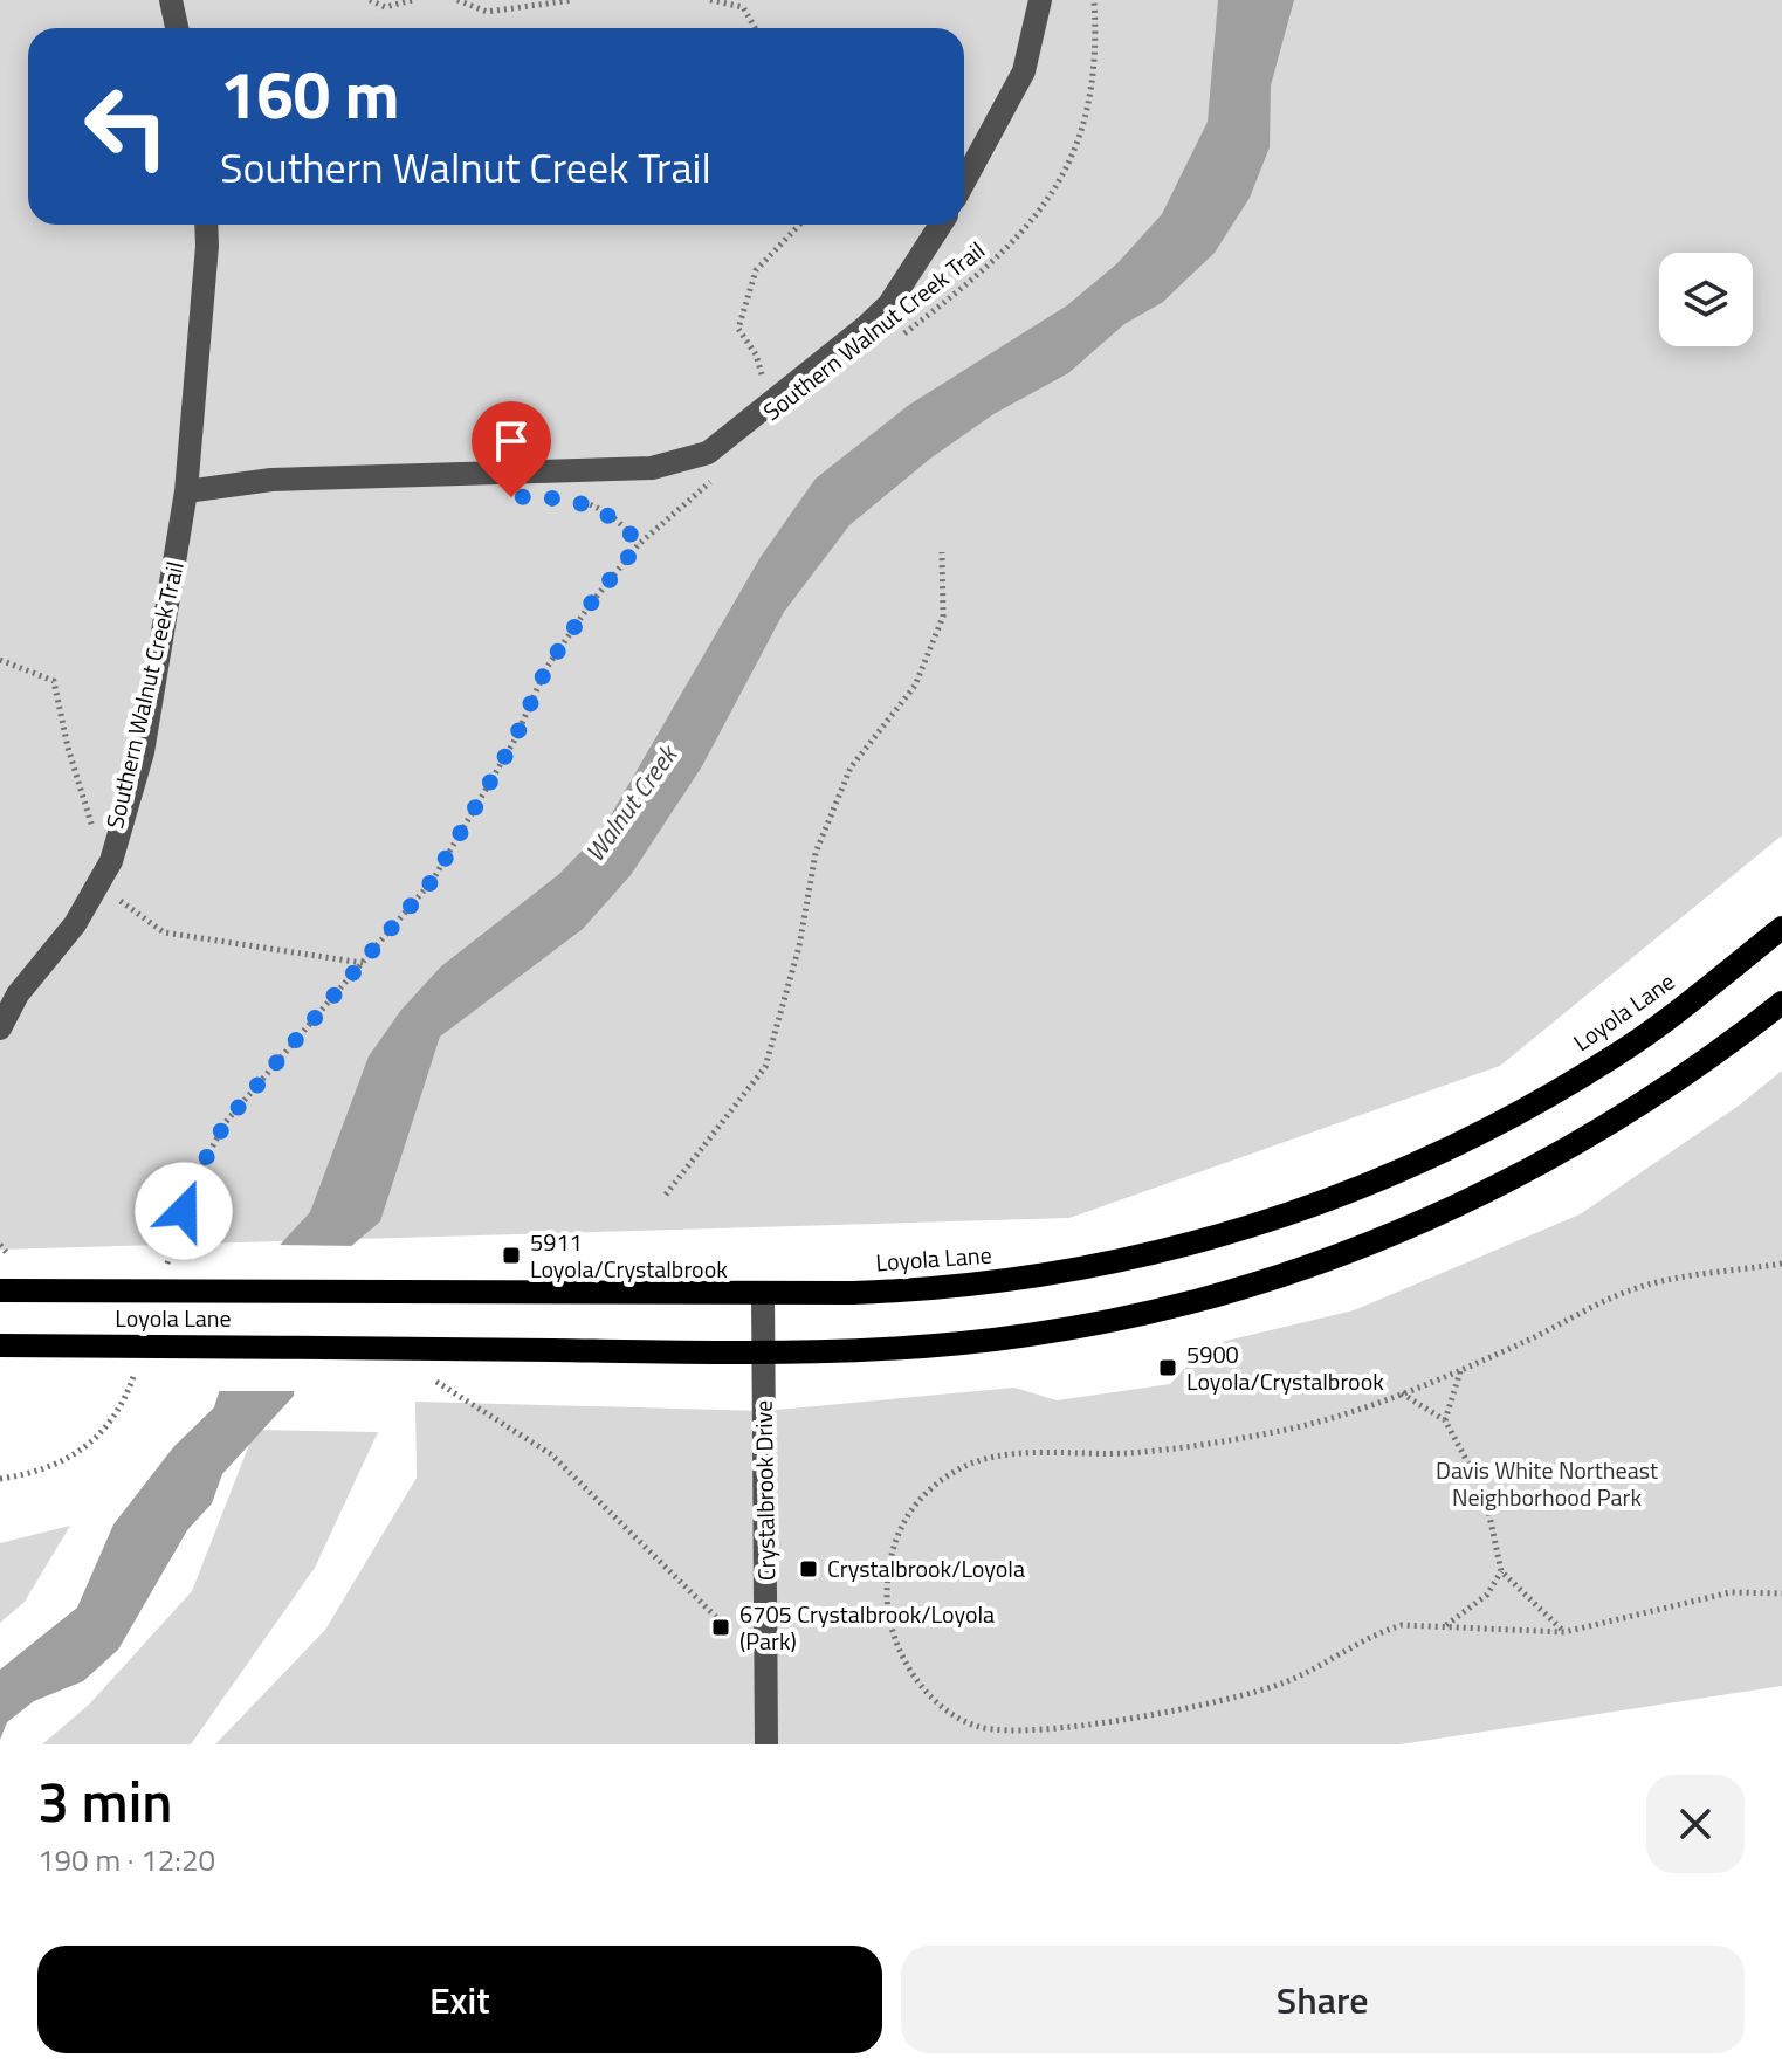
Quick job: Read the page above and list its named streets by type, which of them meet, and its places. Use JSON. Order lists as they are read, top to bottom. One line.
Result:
{"streets":{"main road":["Loyola Lane"],"street":["Crystalbrook Drive"],"path":["Southern Walnut Creek Trail"]},"crossings":[["Loyola Lane","Crystalbrook Drive"]],"water":["Walnut Creek"],"parks":["Davis White Northeast Neighborhood Park"],"places":{"transit":["5911 Loyola/Crystalbrook","5900 Loyola/Crystalbrook","Crystalbrook/Loyola","6705 Crystalbrook/Loyola (Park)"]},"page":{"turn":["160 m","Southern Walnut Creek Trail"],"heading":["3 min","190 m · 12:20"],"buttons":["Exit","Share"]}}
